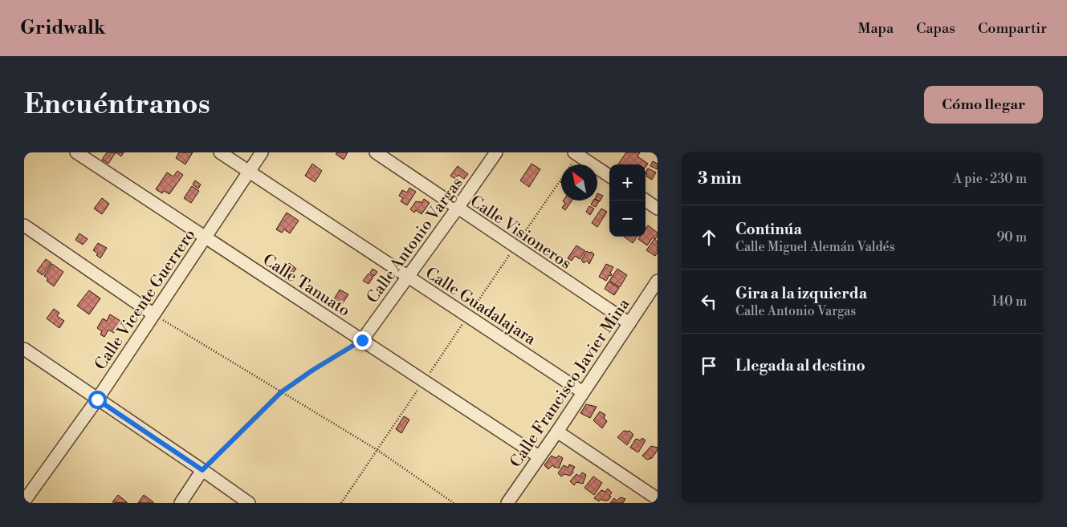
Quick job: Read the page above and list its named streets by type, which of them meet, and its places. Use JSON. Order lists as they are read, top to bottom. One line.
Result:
{"streets":{"street":["Calle Visioneros","Calle Antonio Vargas","Calle Tanuato","Calle Vicente Guerrero","Calle Guadalajara","Calle Francisco Javier Mina"]},"crossings":[["Calle Visioneros","Calle Antonio Vargas"],["Calle Visioneros","Calle Francisco Javier Mina"],["Calle Antonio Vargas","Calle Tanuato"],["Calle Antonio Vargas","Calle Guadalajara"],["Calle Tanuato","Calle Vicente Guerrero"],["Calle Tanuato","Calle Francisco Javier Mina"],["Calle Vicente Guerrero","Calle Guadalajara"],["Calle Guadalajara","Calle Francisco Javier Mina"]],"north":"top left","page":{"header":"Gridwalk","nav":["Mapa","Capas","Compartir"],"buttons":"Cómo llegar","title":"Encuéntranos","heading":["3 min","A pie · 230 m"],"map_buttons":["+","−"],"list":[["Continúa","Calle Miguel Alemán Valdés","90 m"],["Gira a la izquierda","Calle Antonio Vargas","140 m"],"Llegada al destino"]}}
